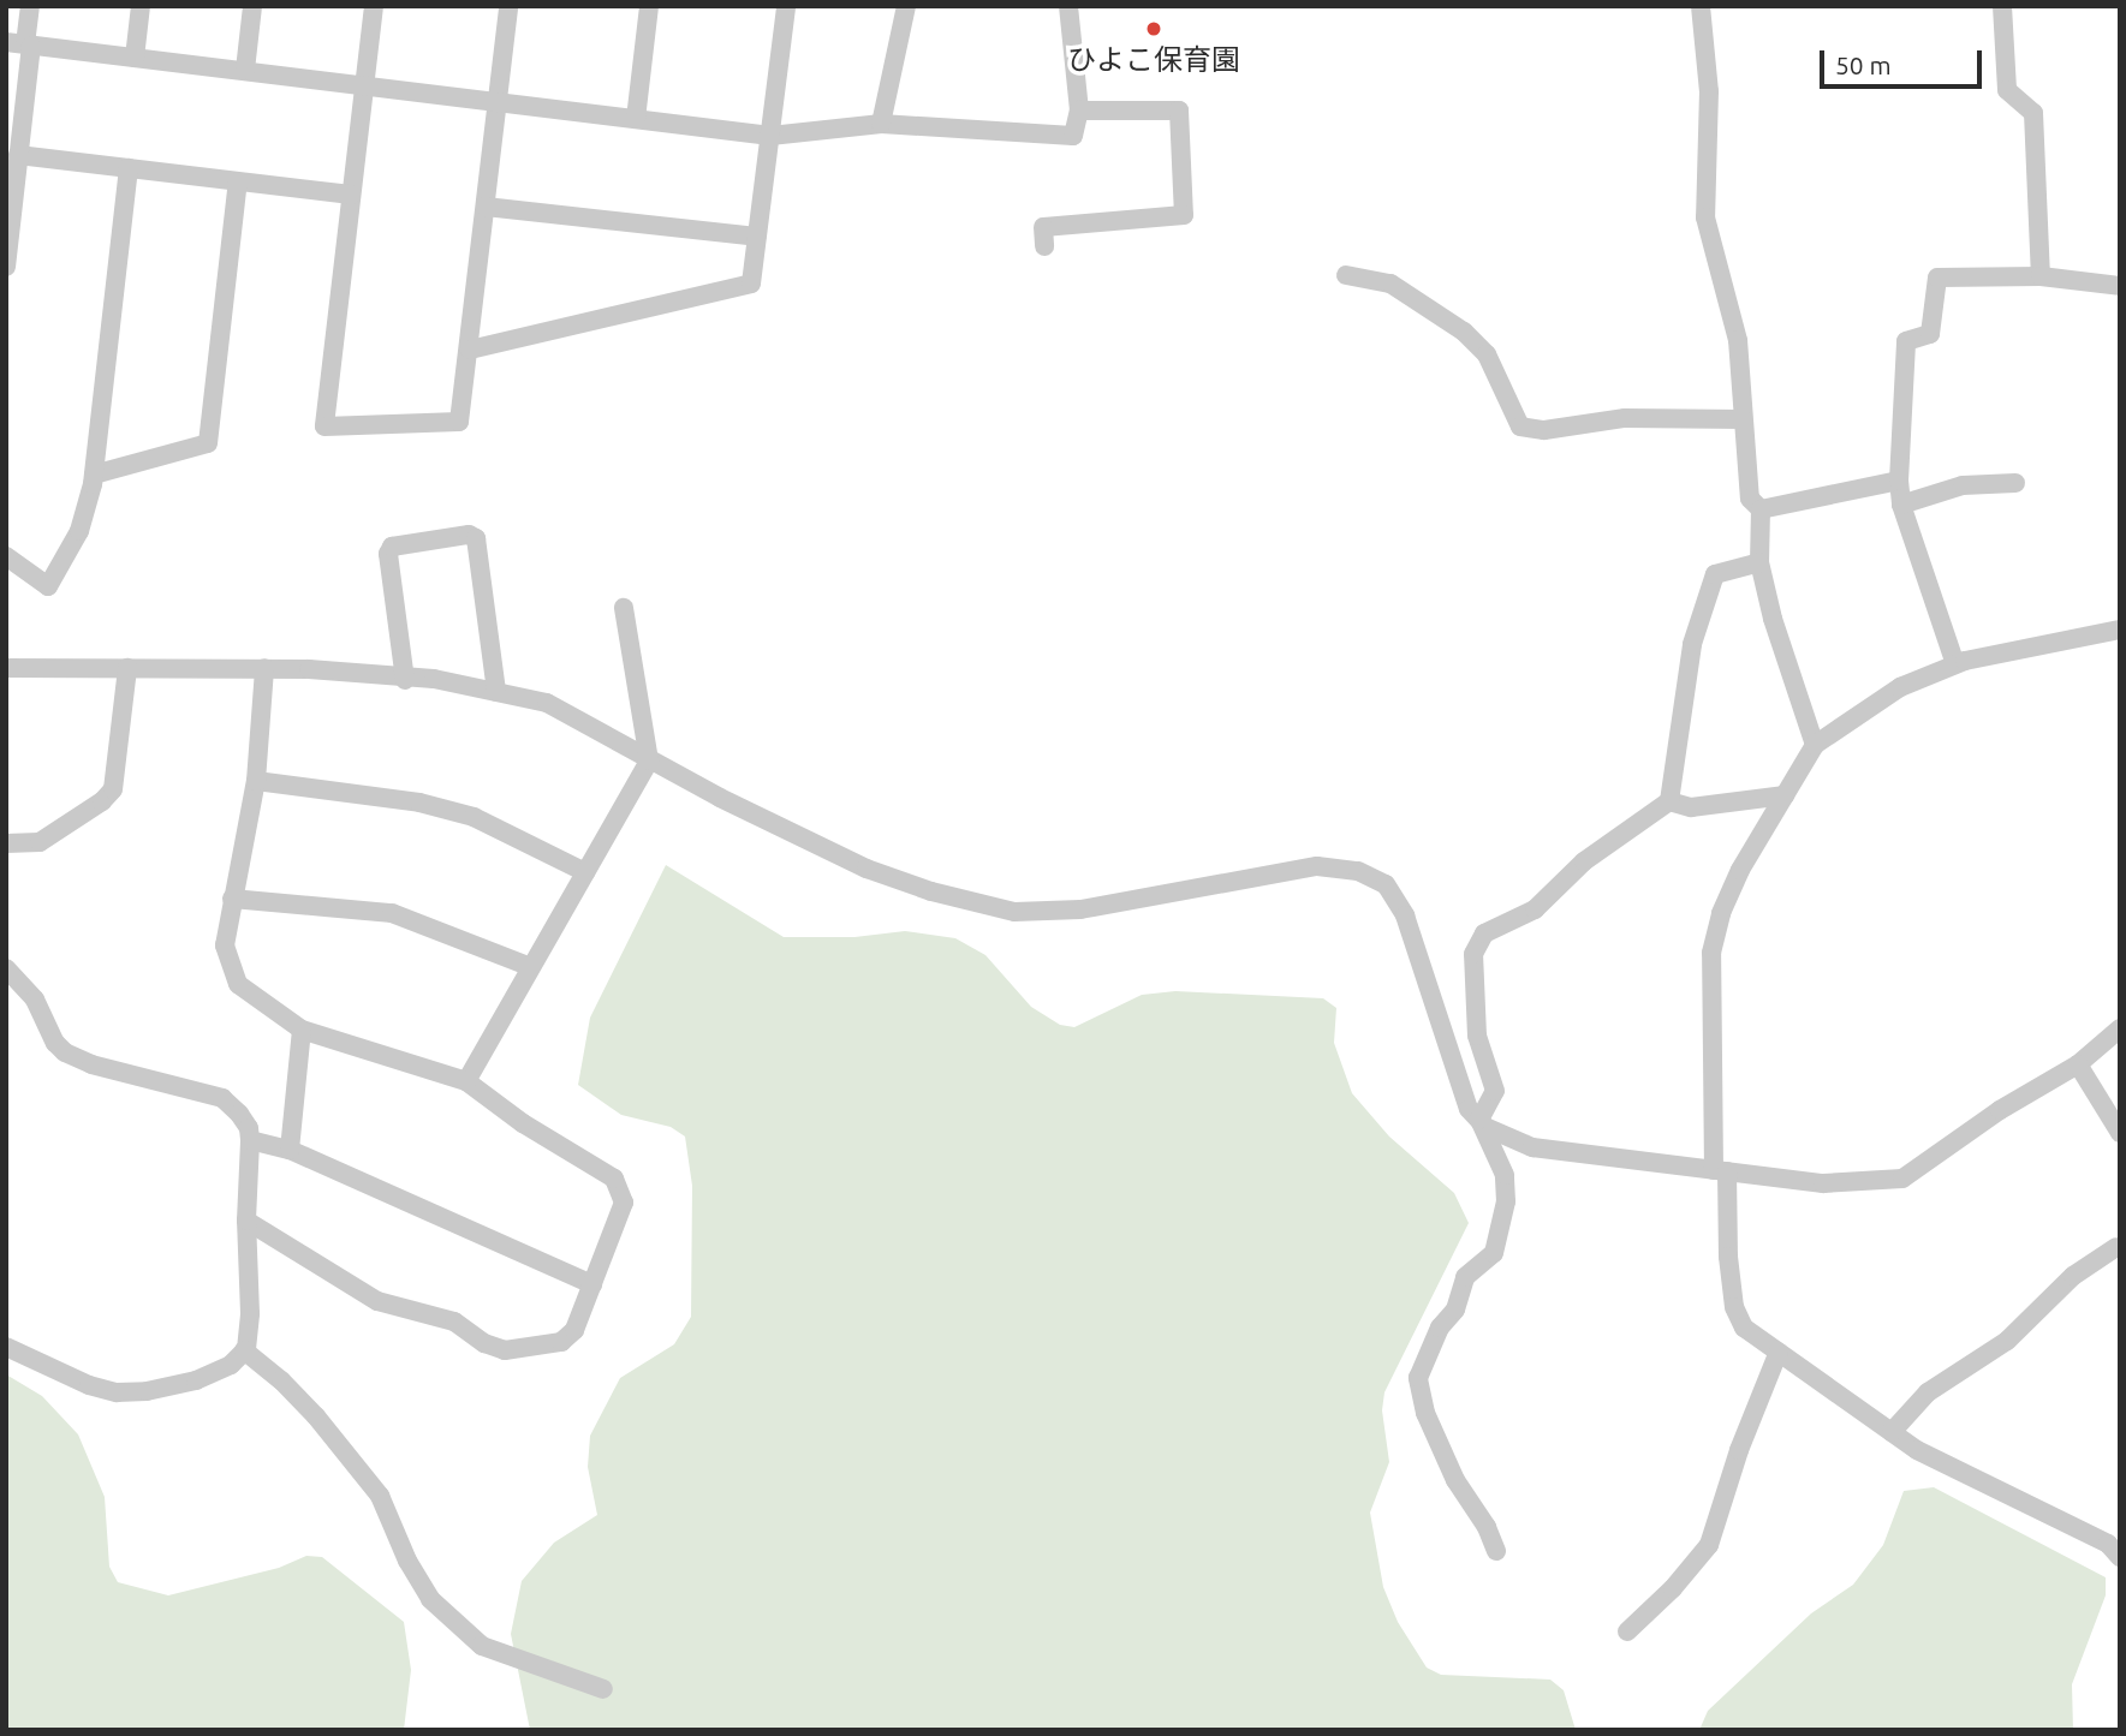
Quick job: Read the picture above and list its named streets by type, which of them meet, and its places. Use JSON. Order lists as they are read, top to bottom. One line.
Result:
{"places":["ひよこ保育園"],"scale_bar":"50 m"}
